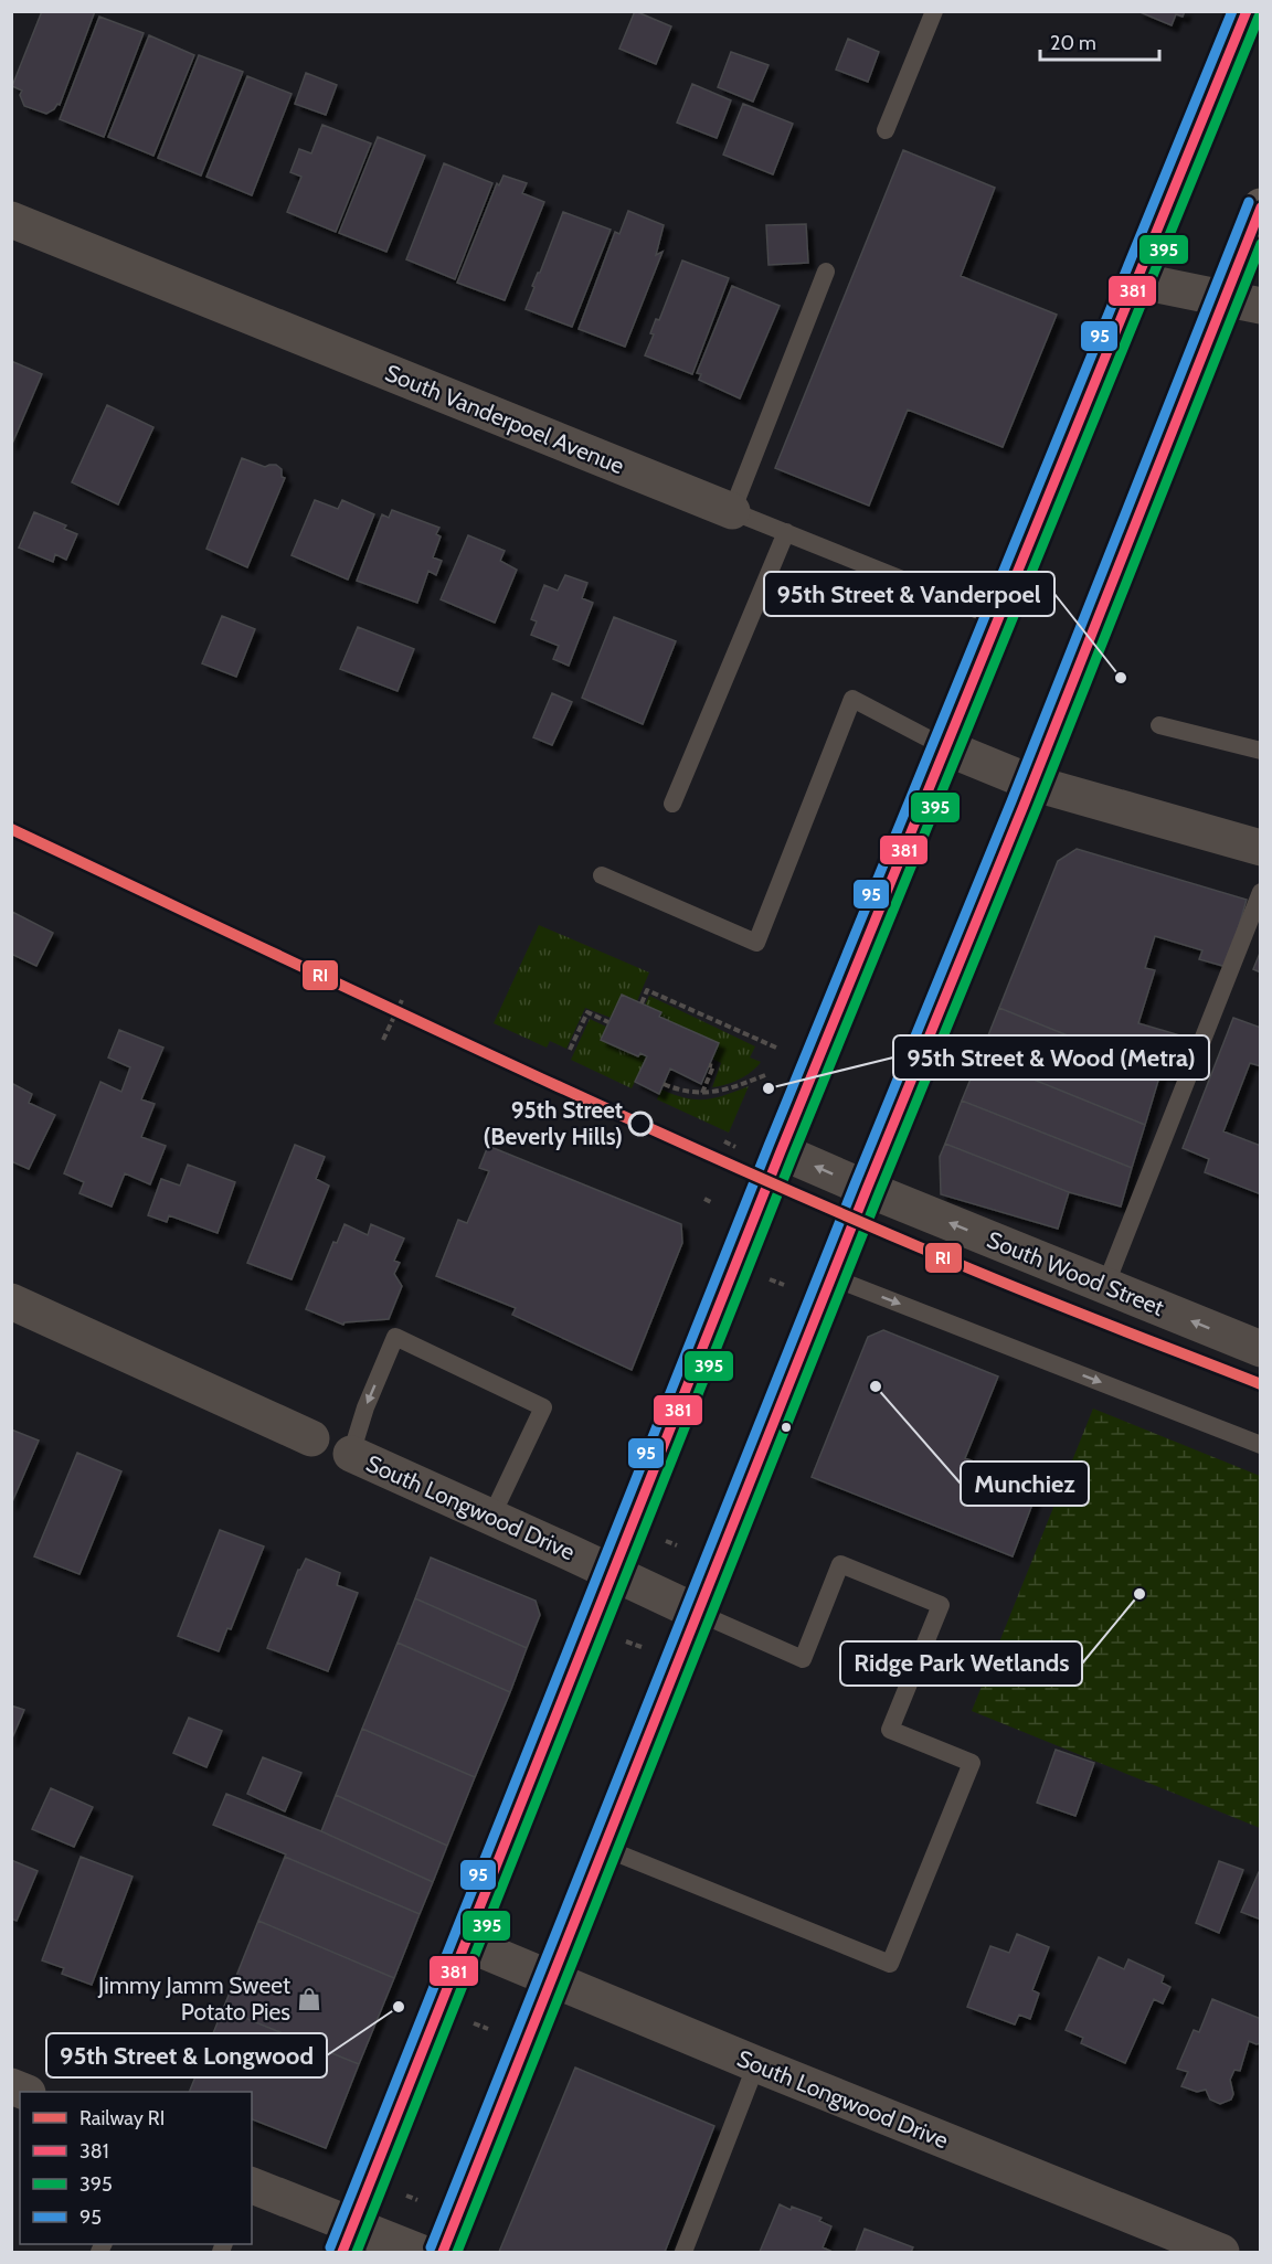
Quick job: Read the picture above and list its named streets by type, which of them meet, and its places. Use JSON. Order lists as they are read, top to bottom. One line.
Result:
{"streets":{"street":["South Vanderpoel Avenue","South Wood Street","South Longwood Drive"]},"one_way":["South Wood Street"],"places":{"other":["95th Street & Vanderpoel","95th Street & Wood (Metra)","95th Street (Beverly Hills)","Munchiez","Ridge Park Wetlands","95th Street & Longwood"],"shop":["Jimmy Jamm Sweet Potato Pies"]},"lines":["transit line 381","transit line 95","transit line 395","rail line RI"],"legend":["Railway RI","381","395","95"],"scale_bar":"20 m"}
